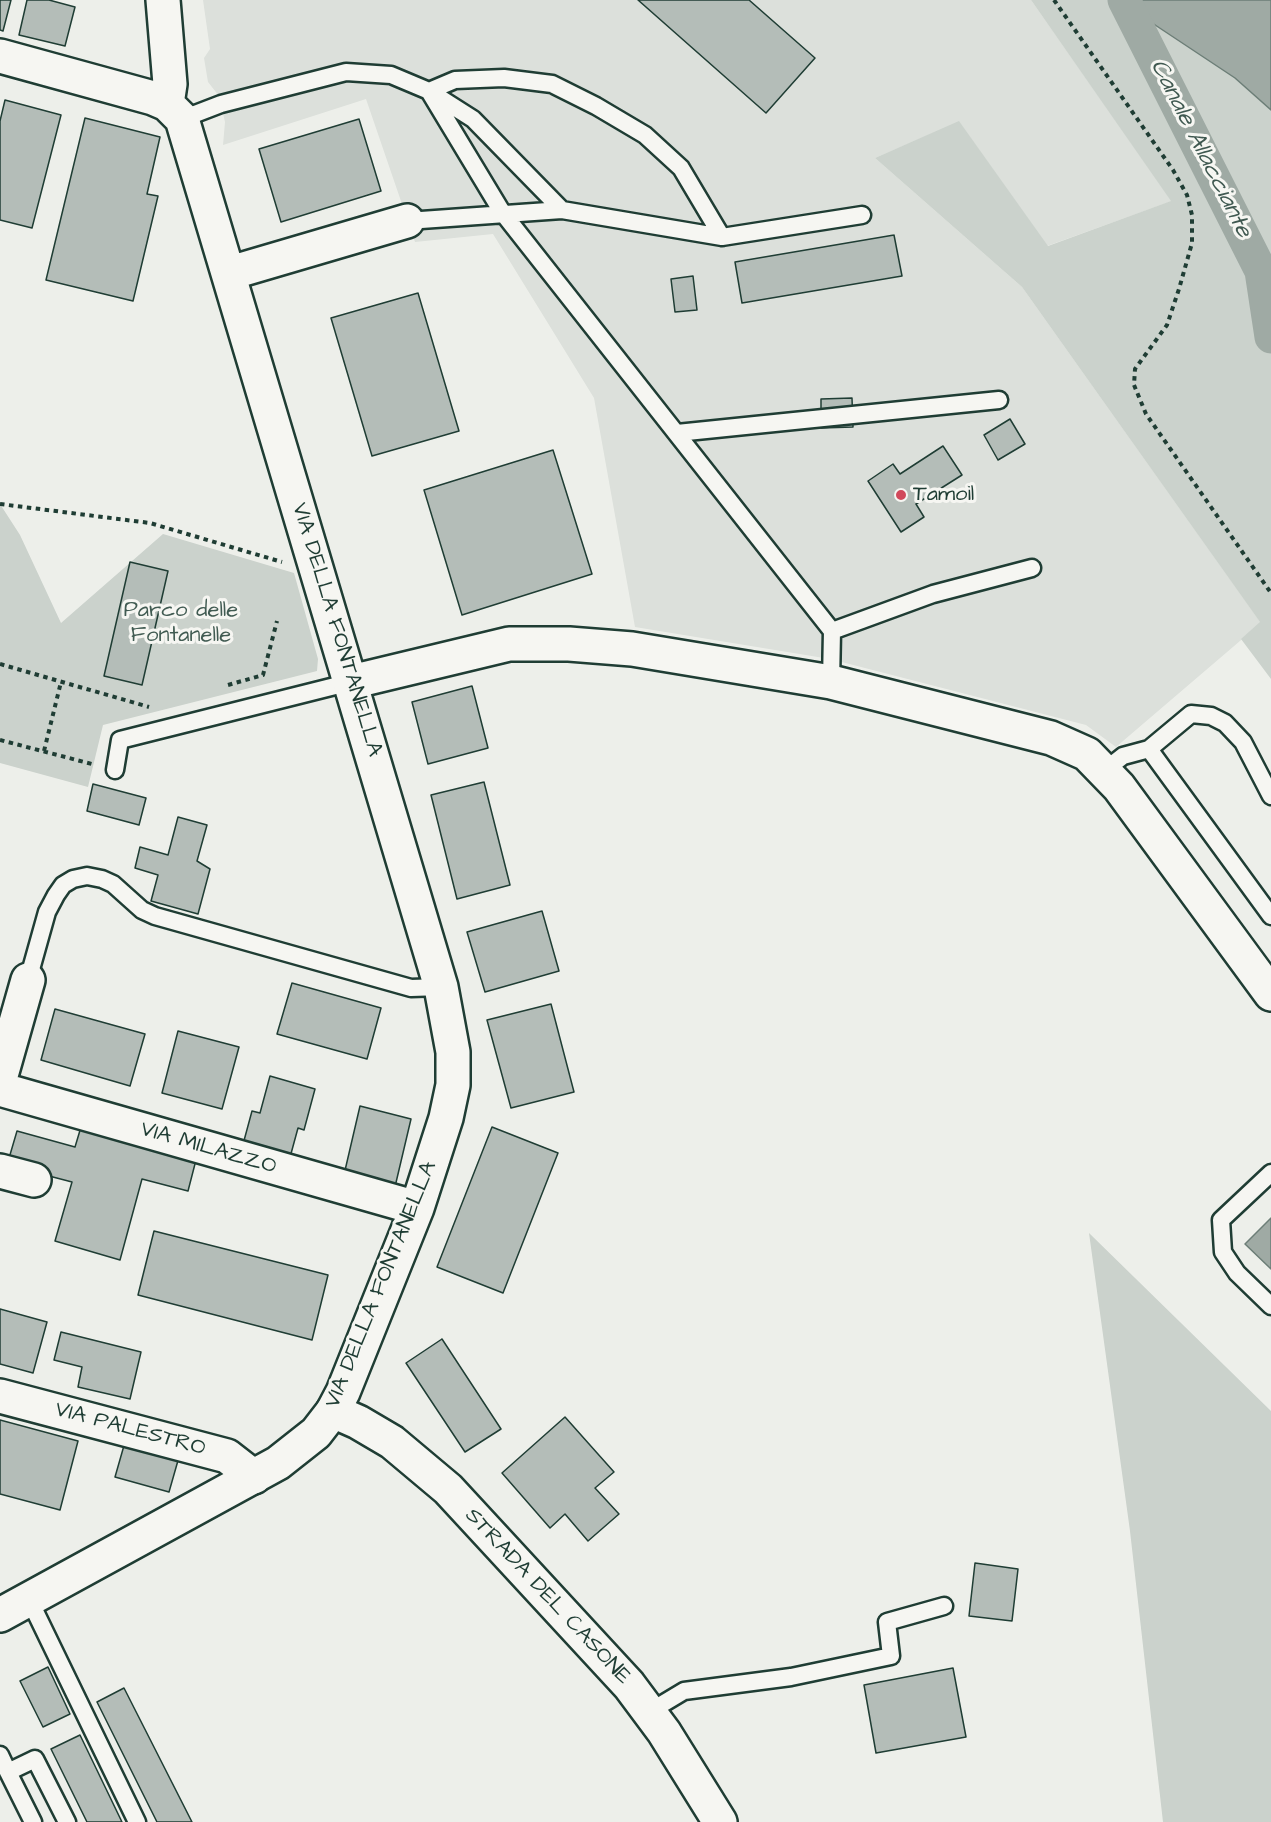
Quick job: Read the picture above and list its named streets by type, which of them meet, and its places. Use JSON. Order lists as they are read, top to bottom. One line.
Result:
{"streets":{"street":["VIA DELLA FONTANELLA","VIA MILAZZO","VIA PALESTRO","STRADA DEL CASONE"]},"crossings":[["VIA DELLA FONTANELLA","VIA MILAZZO"],["VIA DELLA FONTANELLA","VIA PALESTRO"],["VIA DELLA FONTANELLA","STRADA DEL CASONE"]],"water":["Canale Allacciante"],"parks":["Parco delle Fontanelle"],"places":["Tamoil"]}
